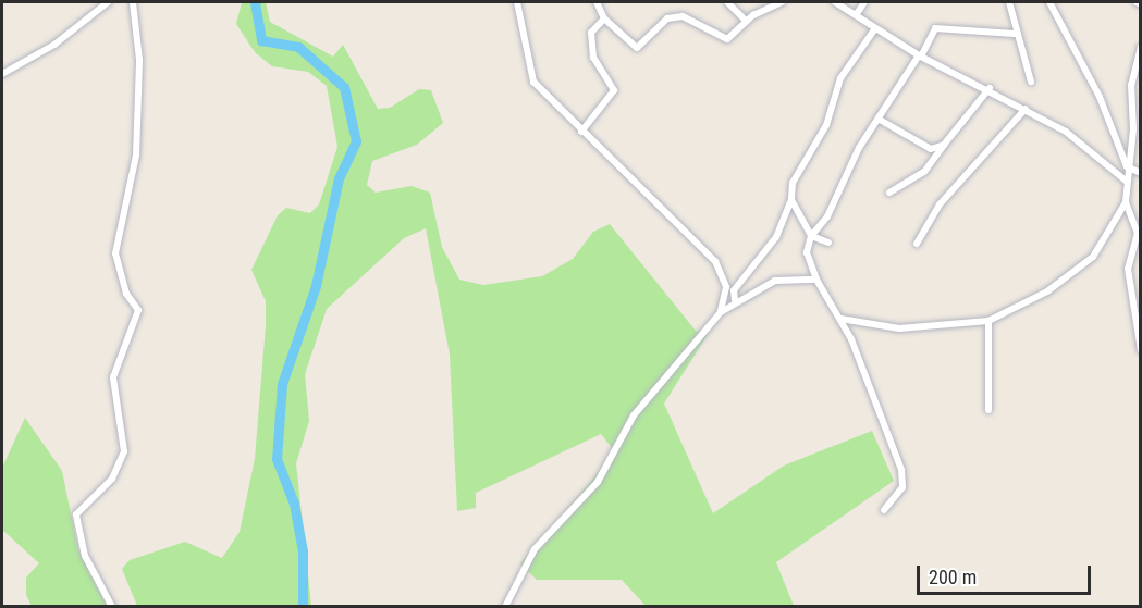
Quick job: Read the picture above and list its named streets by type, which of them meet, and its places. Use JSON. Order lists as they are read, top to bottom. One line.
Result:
{"scale_bar":"200 m"}
